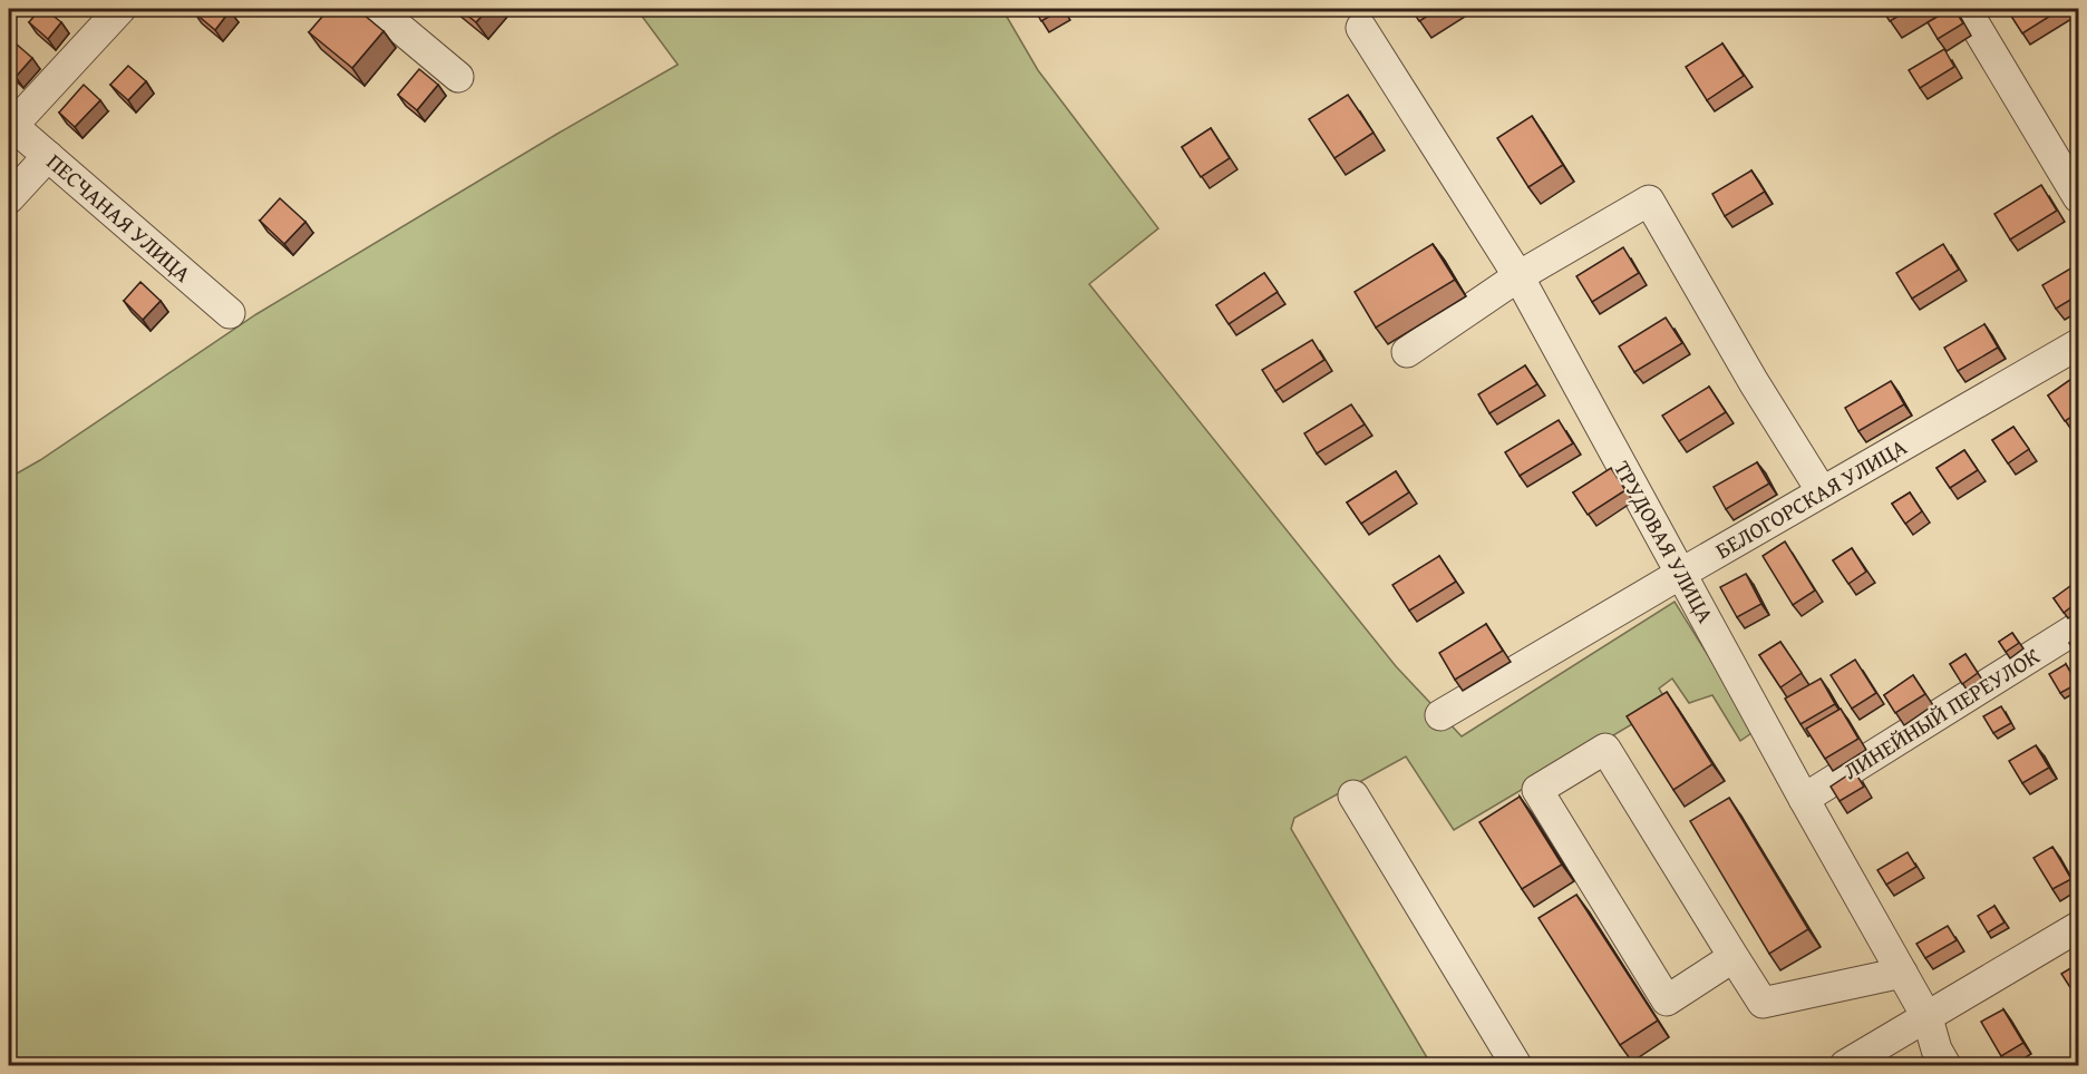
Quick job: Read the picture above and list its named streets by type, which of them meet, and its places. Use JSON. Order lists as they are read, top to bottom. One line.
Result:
{"streets":{"street":["ПЕСЧАНАЯ УЛИЦА","БЕЛОГОРСКАЯ УЛИЦА","ТРУДОВАЯ УЛИЦА","ЛИНЕЙНЫЙ ПЕРЕУЛОК"]},"crossings":[["БЕЛОГОРСКАЯ УЛИЦА","ТРУДОВАЯ УЛИЦА"],["ТРУДОВАЯ УЛИЦА","ЛИНЕЙНЫЙ ПЕРЕУЛОК"]]}
